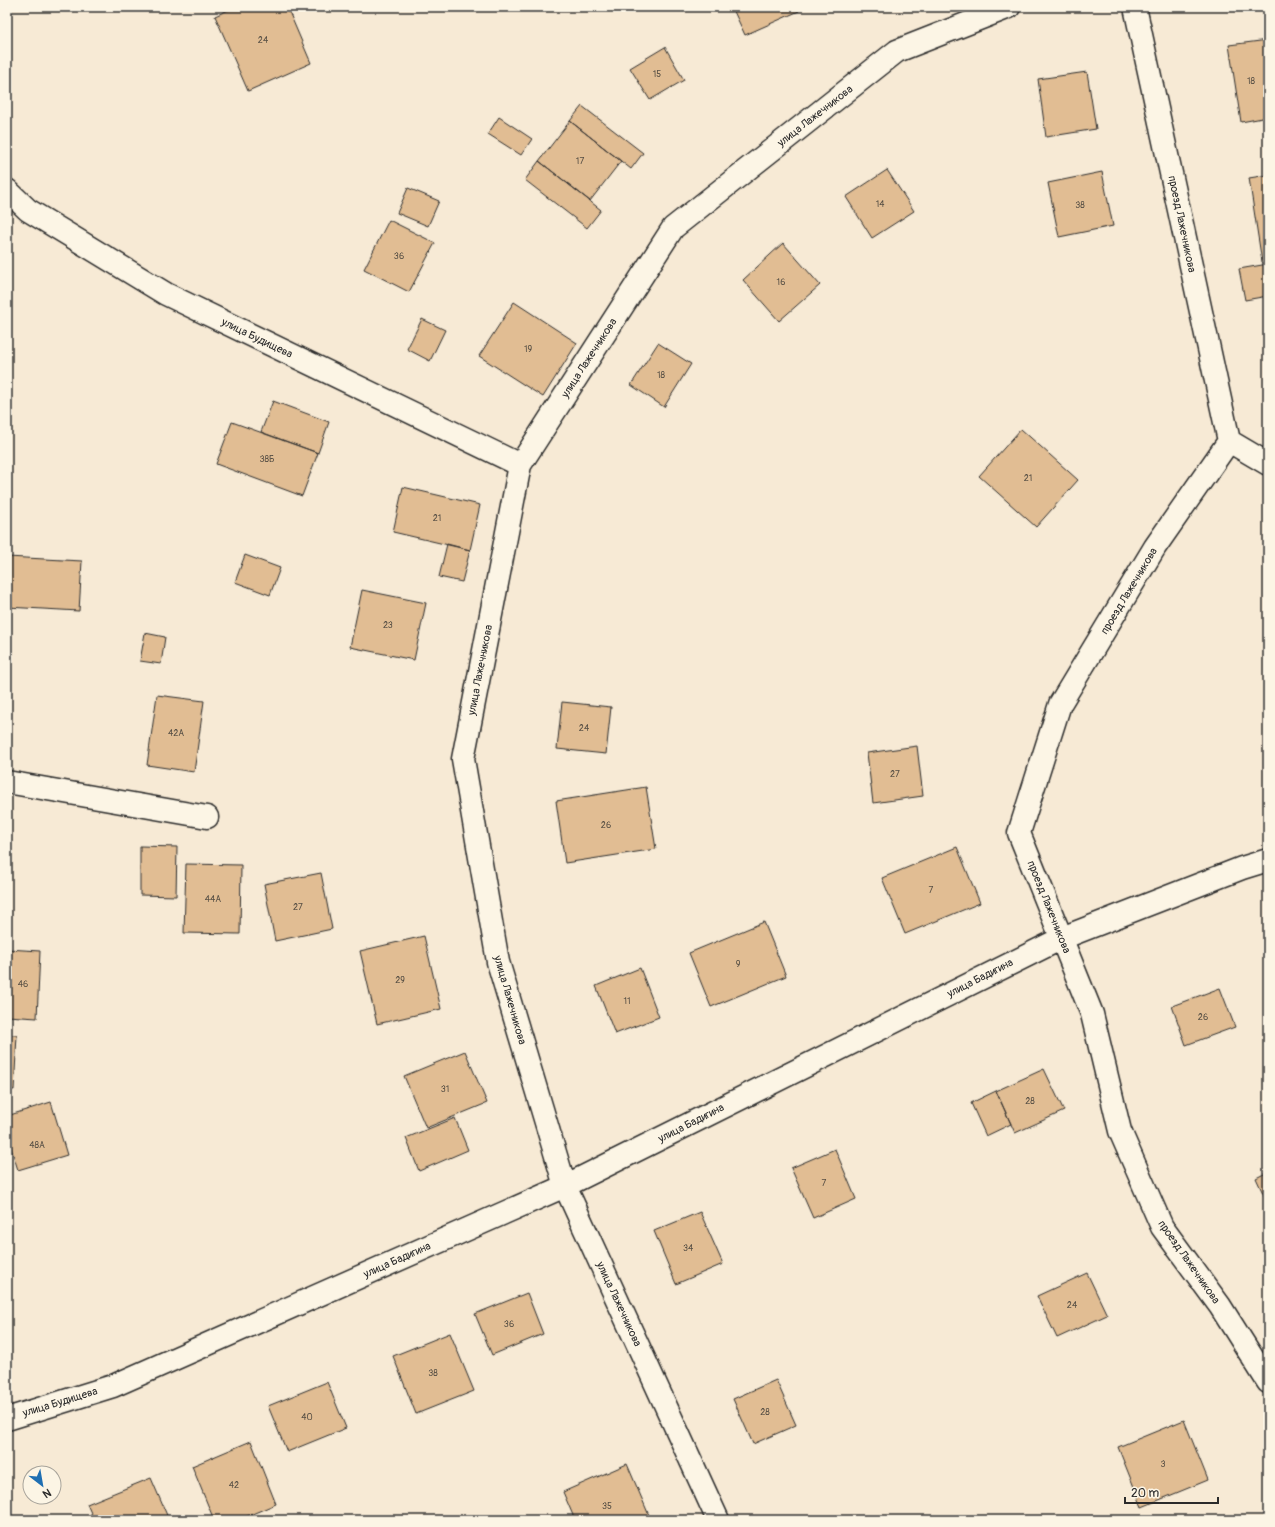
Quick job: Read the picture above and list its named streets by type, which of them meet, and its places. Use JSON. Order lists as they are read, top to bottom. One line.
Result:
{"streets":{"street":["улица Лажечникова","проезд Лажечникова","улица Будищева","улица Бадигина"]},"crossings":[["улица Лажечникова","улица Будищева"],["улица Лажечникова","улица Бадигина"],["проезд Лажечникова","улица Бадигина"],["улица Будищева","улица Бадигина"]],"house_numbers":["24","15","18","17","14","38","36","16","19","18","38Б","21","21","23","24","42А","27","26","7","44А","27","9","29","46","11","26","31","28","48А","7","34","24","36","38","28","40","3","42","35"],"scale_bar":"20 m","north":"bottom right"}
